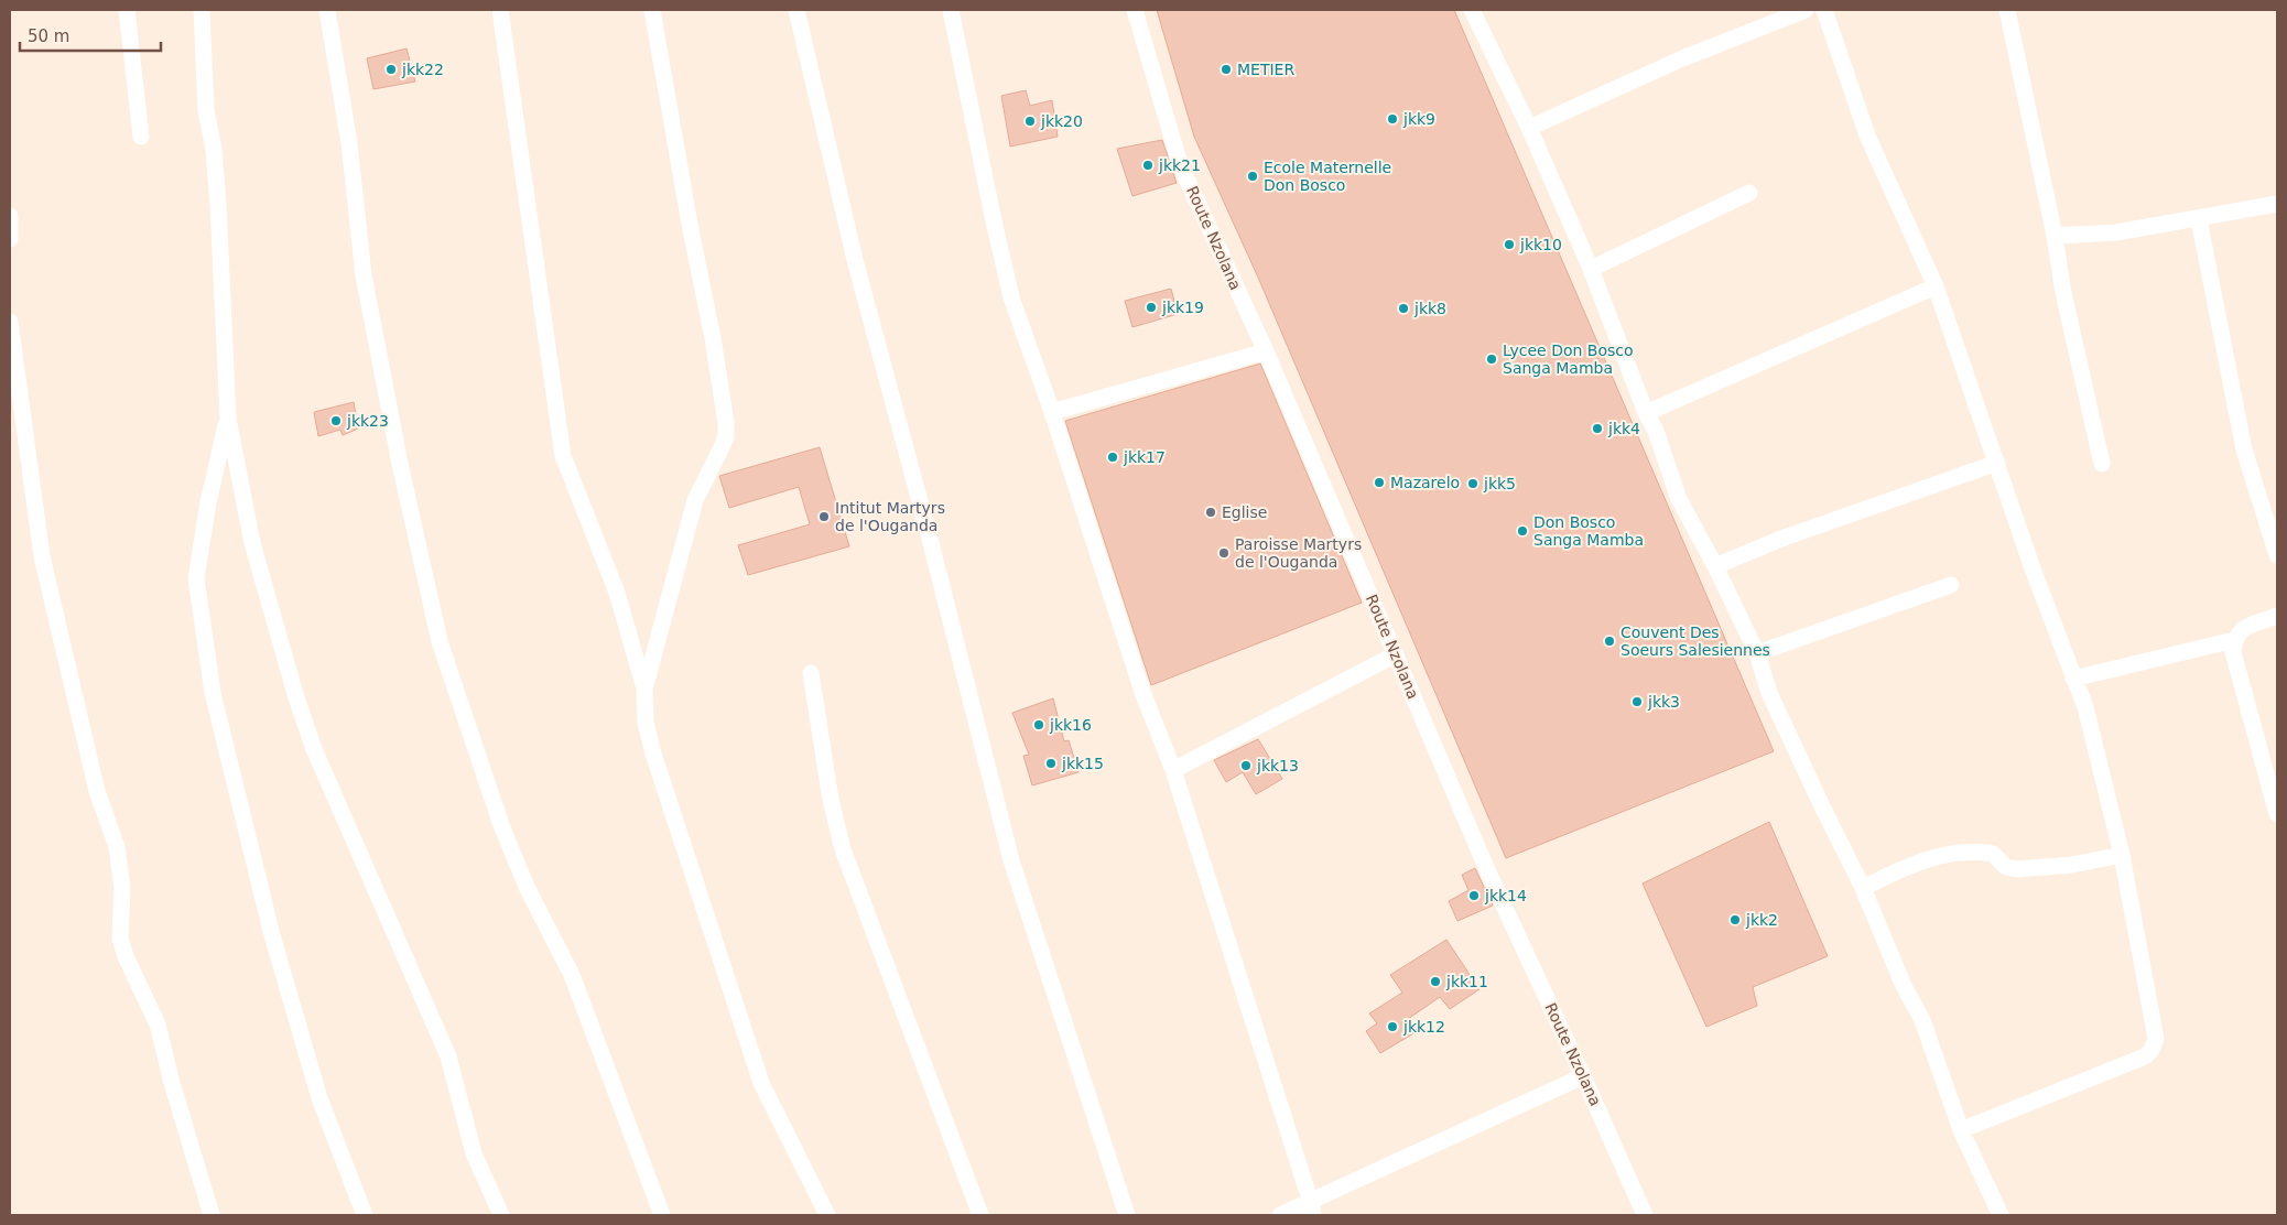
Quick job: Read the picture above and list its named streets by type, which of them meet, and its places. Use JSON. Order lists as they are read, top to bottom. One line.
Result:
{"streets":{"street":["Route Nzolana"]},"places":["jkk22","METIER","jkk9","jkk20","jkk21","Ecole Maternelle Don Bosco","jkk10","jkk19","jkk8","Lycee Don Bosco Sanga Mamba","jkk23","jkk4","jkk17","Mazarelo","jkk5","Eglise","Intitut Martyrs de l'Ouganda","Don Bosco Sanga Mamba","Paroisse Martyrs de l'Ouganda","Couvent Des Soeurs Salesiennes","jkk3","jkk16","jkk15","jkk13","jkk14","jkk2","jkk11","jkk12"],"scale_bar":"50 m"}
